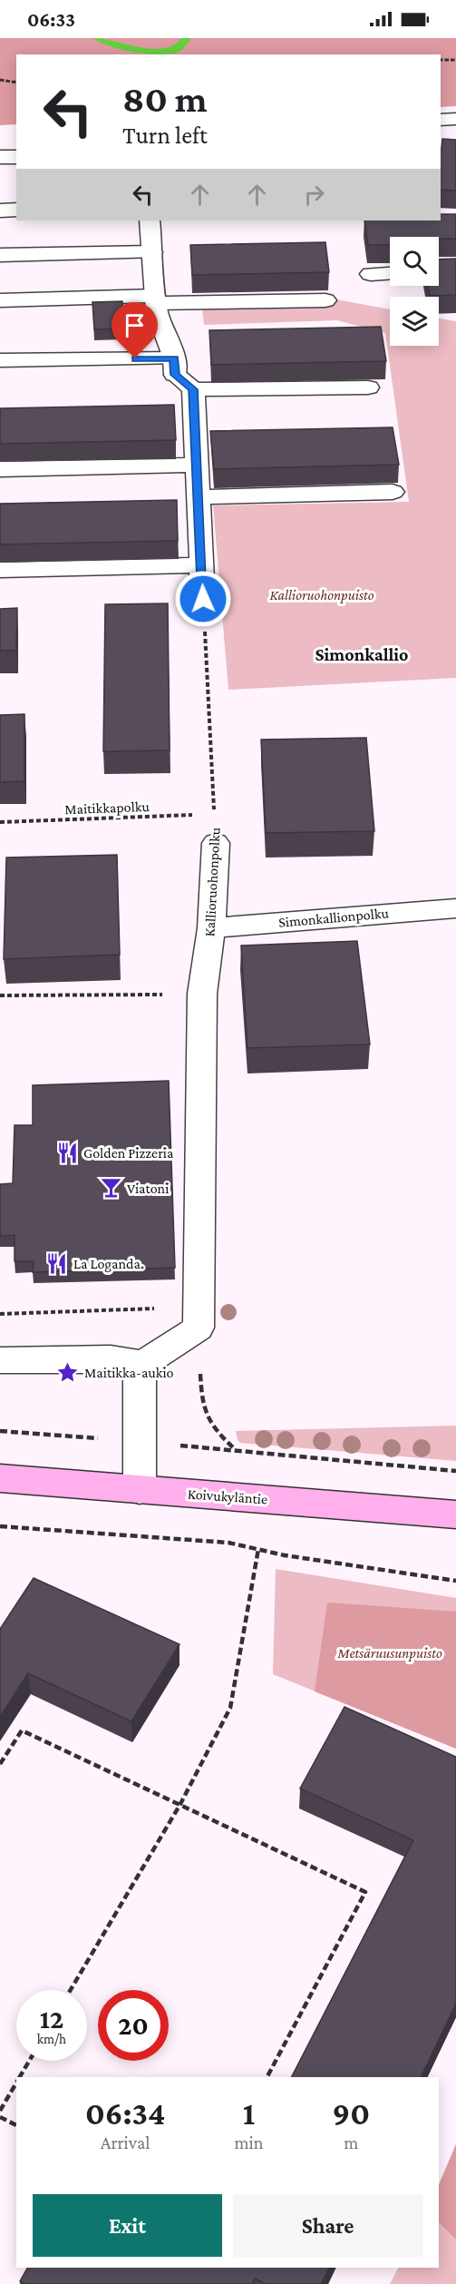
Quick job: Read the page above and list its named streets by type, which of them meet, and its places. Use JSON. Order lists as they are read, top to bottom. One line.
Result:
{"streets":{"main road":["Koivukyläntie"],"street":["Kallioruohonpolku","Simonkallionpolku"],"path":["Maitikkapolku"]},"crossings":[["Maitikkapolku","Kallioruohonpolku"],["Kallioruohonpolku","Simonkallionpolku"]],"districts":["Simonkallio"],"parks":["Kallioruohonpuisto","Metsäruusunpuisto"],"places":{"restaurant":["Golden Pizzeria","La Loganda."],"bar":["Viatoni"],"place":["Maitikka-aukio"]},"page":{"status":"06:33","turn":["80 m","Turn left"],"speed":"12 km/h","limit":"20","eta":["06:34","Arrival","1","min","90","m"],"buttons":["Exit","Share"]}}
